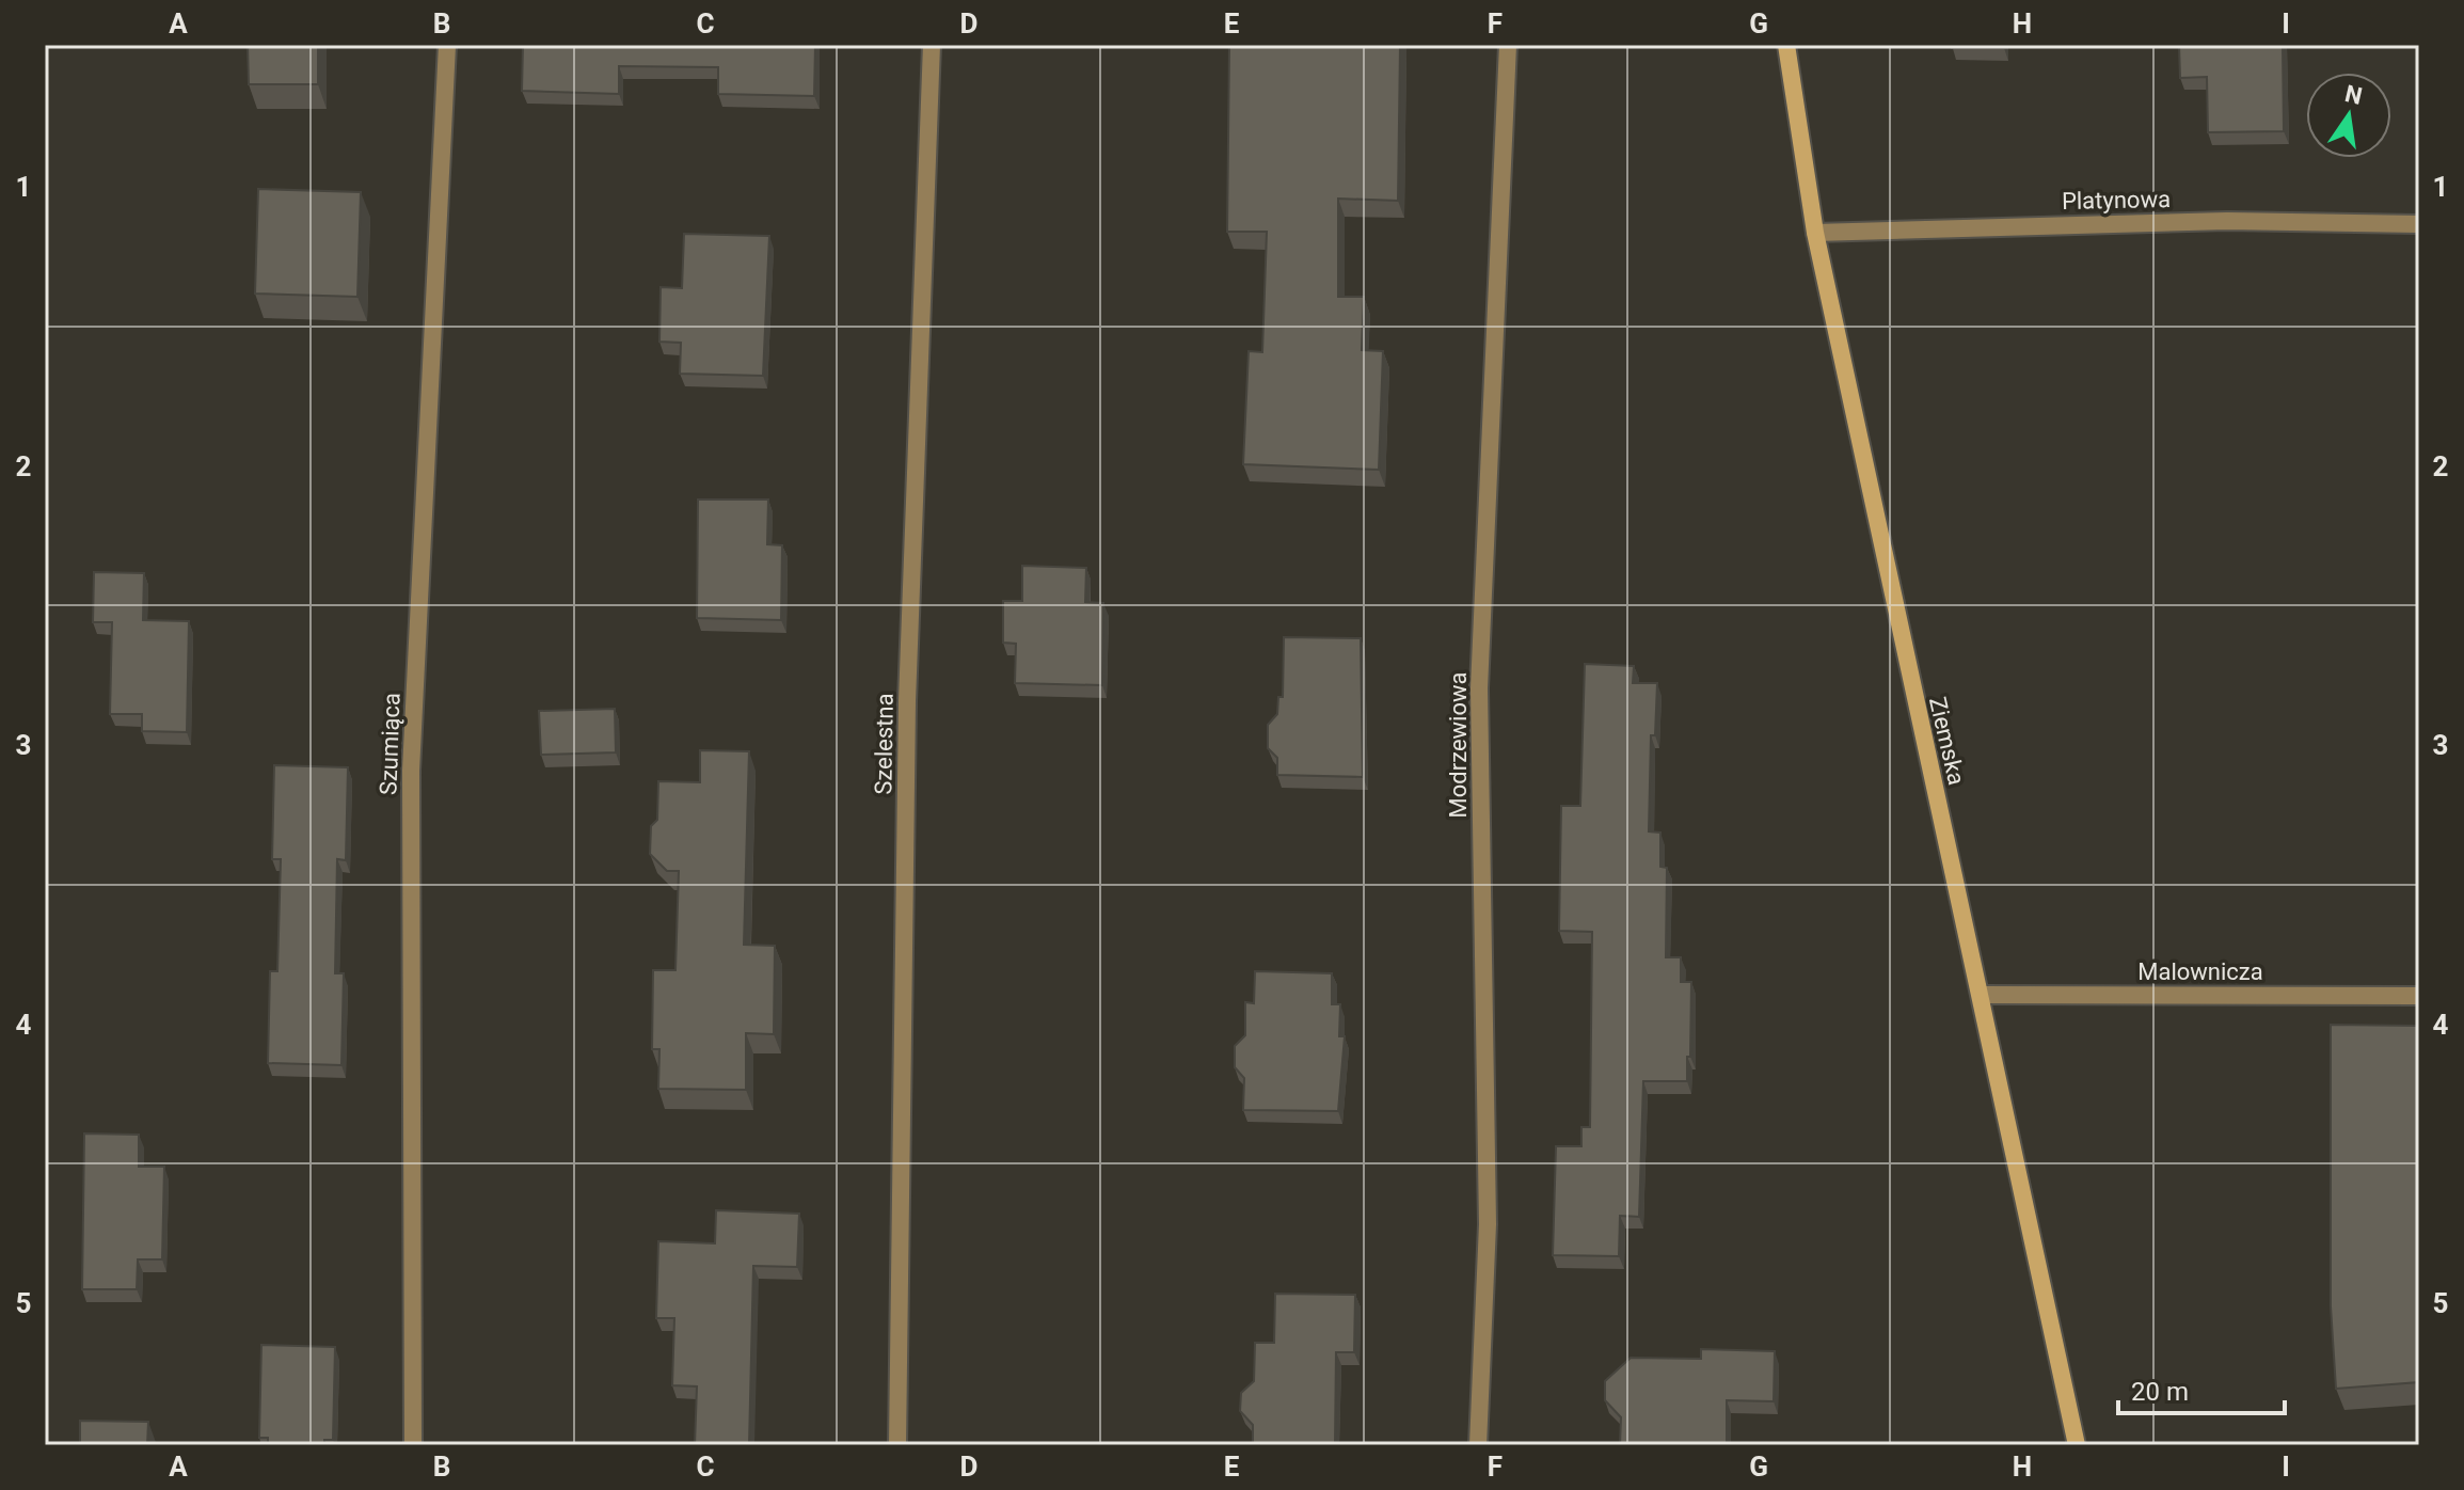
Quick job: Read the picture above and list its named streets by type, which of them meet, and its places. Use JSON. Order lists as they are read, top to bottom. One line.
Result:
{"streets":{"street":["Platynowa","Ziemska","Szumiąca","Szelestna","Modrzewiowa","Malownicza"]},"crossings":[["Platynowa","Ziemska"],["Ziemska","Malownicza"]],"scale_bar":"20 m","north":"top","grid":{"columns":["A","B","C","D","E","F","G","H","I"],"rows":["1","2","3","4","5"]}}
